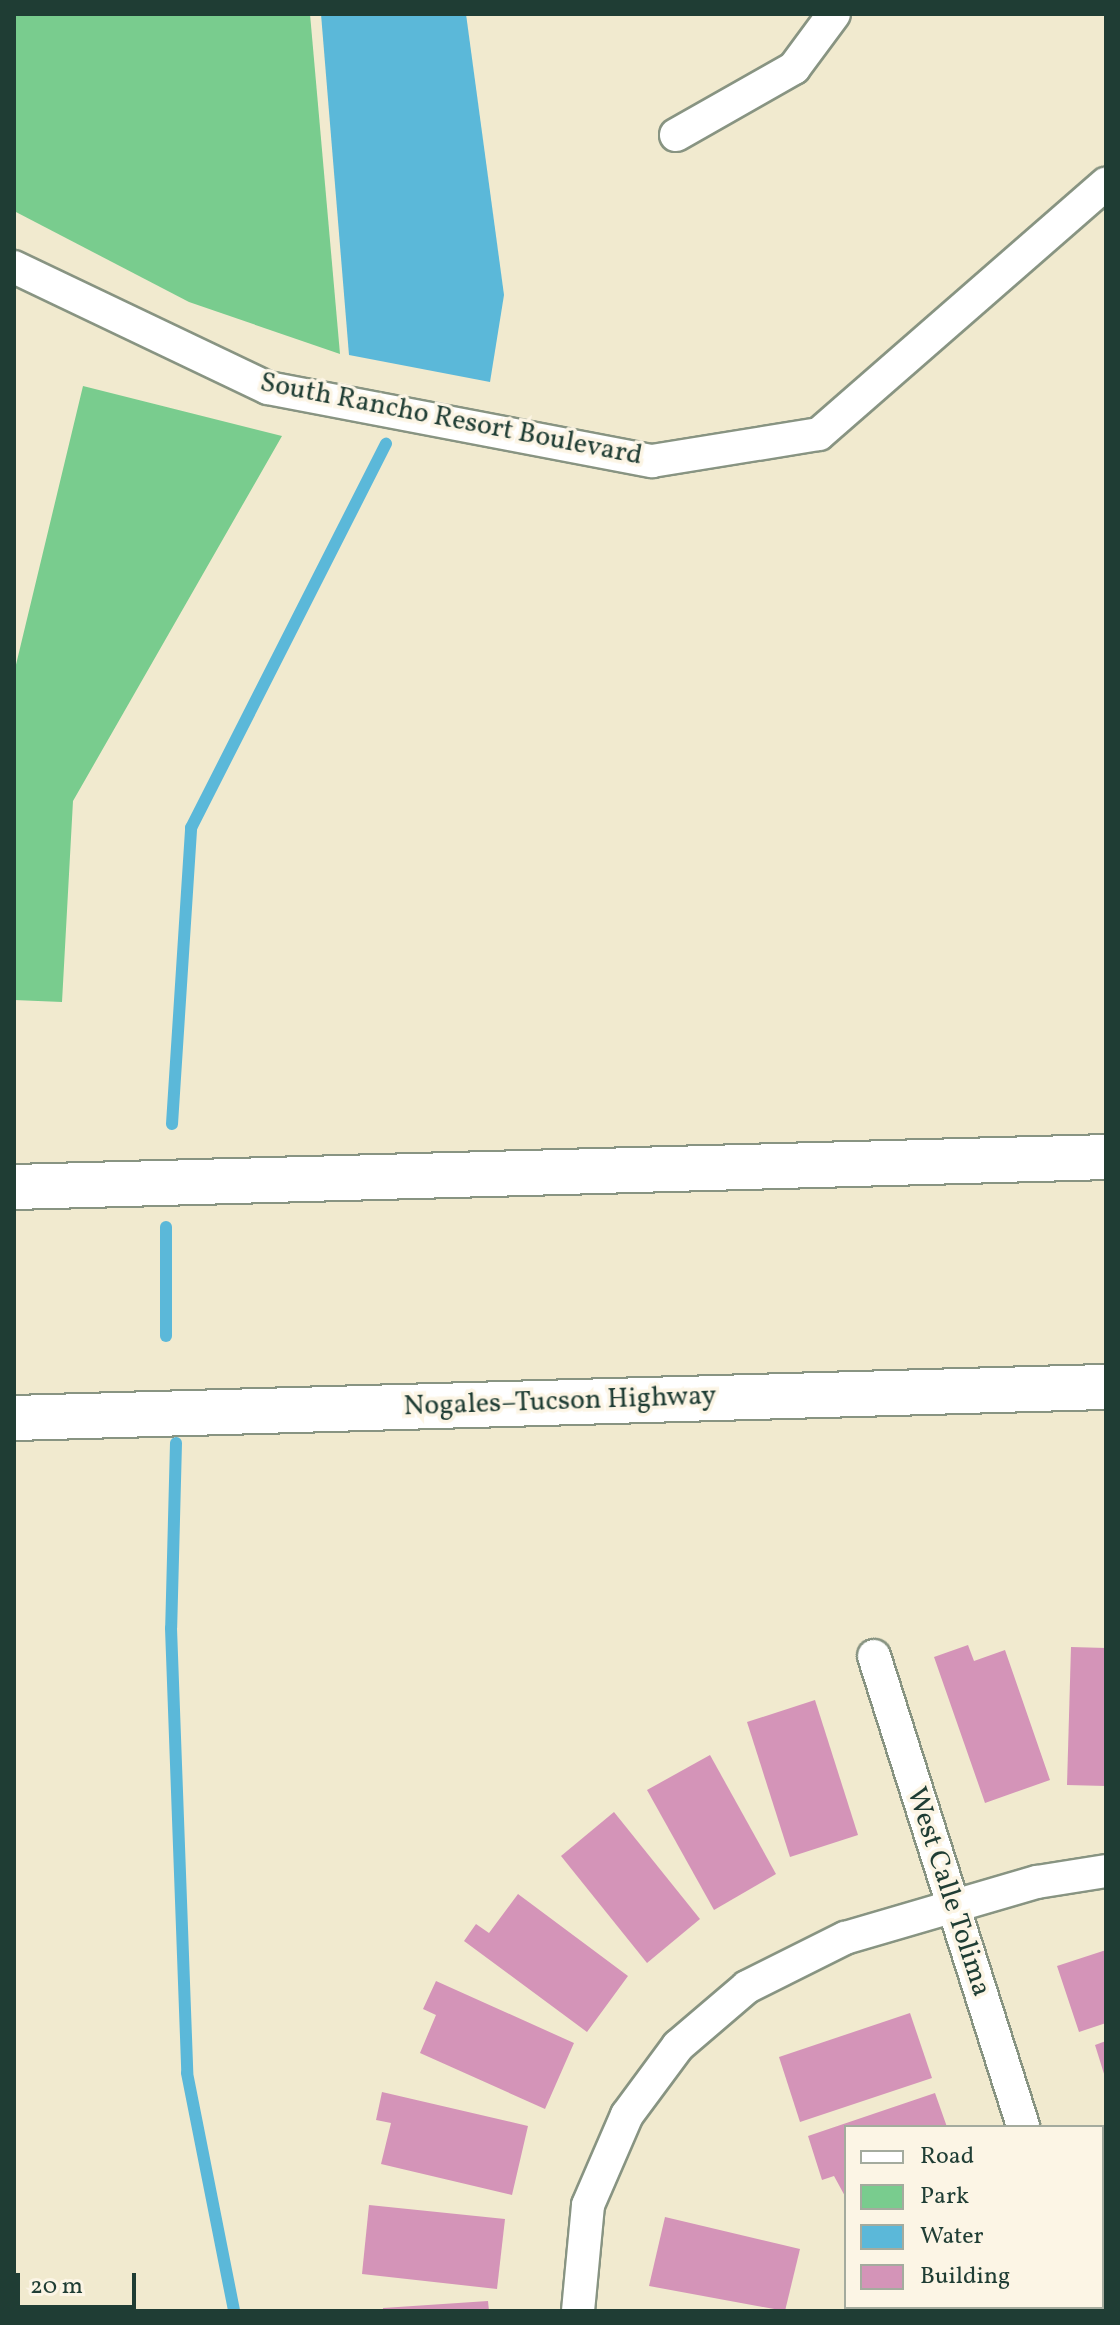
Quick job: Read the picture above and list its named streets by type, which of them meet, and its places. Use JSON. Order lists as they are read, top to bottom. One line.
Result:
{"streets":{"highway":["Nogales–Tucson Highway"],"street":["South Rancho Resort Boulevard","West Calle Tolima"]},"legend":["Road","Park","Water","Building"],"scale_bar":"20 m"}
